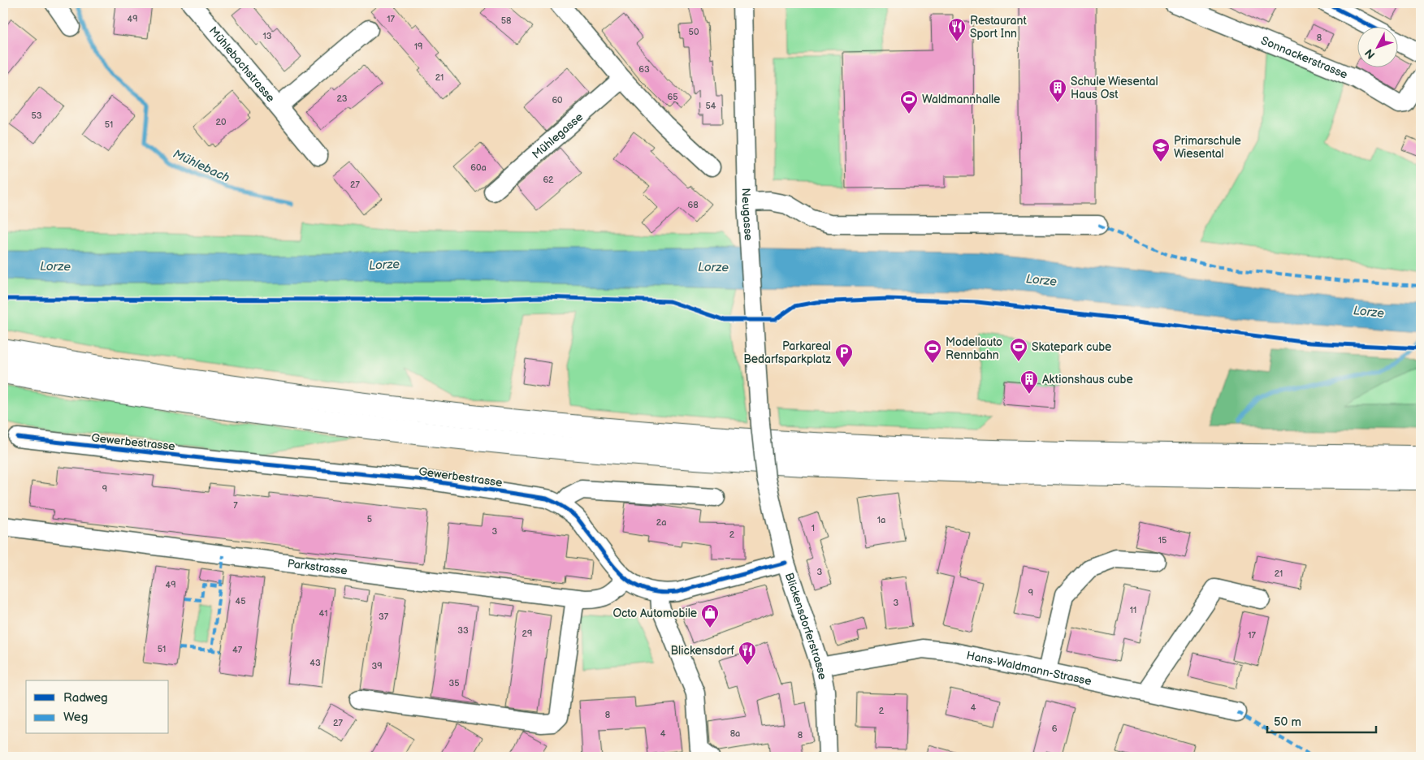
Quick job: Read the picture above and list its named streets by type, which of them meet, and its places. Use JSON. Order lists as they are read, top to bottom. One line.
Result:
{"streets":{"street":["Sonnackerstrasse","Mühlebachstrasse","Mühlegasse","Neugasse","Gewerbestrasse","Parkstrasse","Blickensdorferstrasse","Hans-Waldmann-Strasse"]},"crossings":[["Neugasse","Blickensdorferstrasse"],["Gewerbestrasse","Parkstrasse"],["Gewerbestrasse","Blickensdorferstrasse"],["Blickensdorferstrasse","Hans-Waldmann-Strasse"]],"water":["Mühlebach","Lorze"],"places":{"restaurant":["Restaurant Sport Inn","Blickensdorf"],"building":["Schule Wiesental Haus Ost","Aktionshaus cube"],"sports":["Waldmannhalle","Skatepark cube","Modellauto Rennbahn"],"school or university":["Primarschule Wiesental"],"parking":["Parkareal Bedarfsparkplatz"],"shop":["Octo Automobile"]},"house_numbers":["49","17","58","50","13","8","19","63","21","65","23","60","54","53","20","51","60a","62","27","68","9","7","5","1a","2a","1","3","2","15","3","21","49","9","45","3","11","41","37","33","29","17","51","47","43","39","35","4","2","8","27","6","4","8a","8"],"legend":["Radweg","Weg"],"scale_bar":"50 m","north":"bottom left"}
